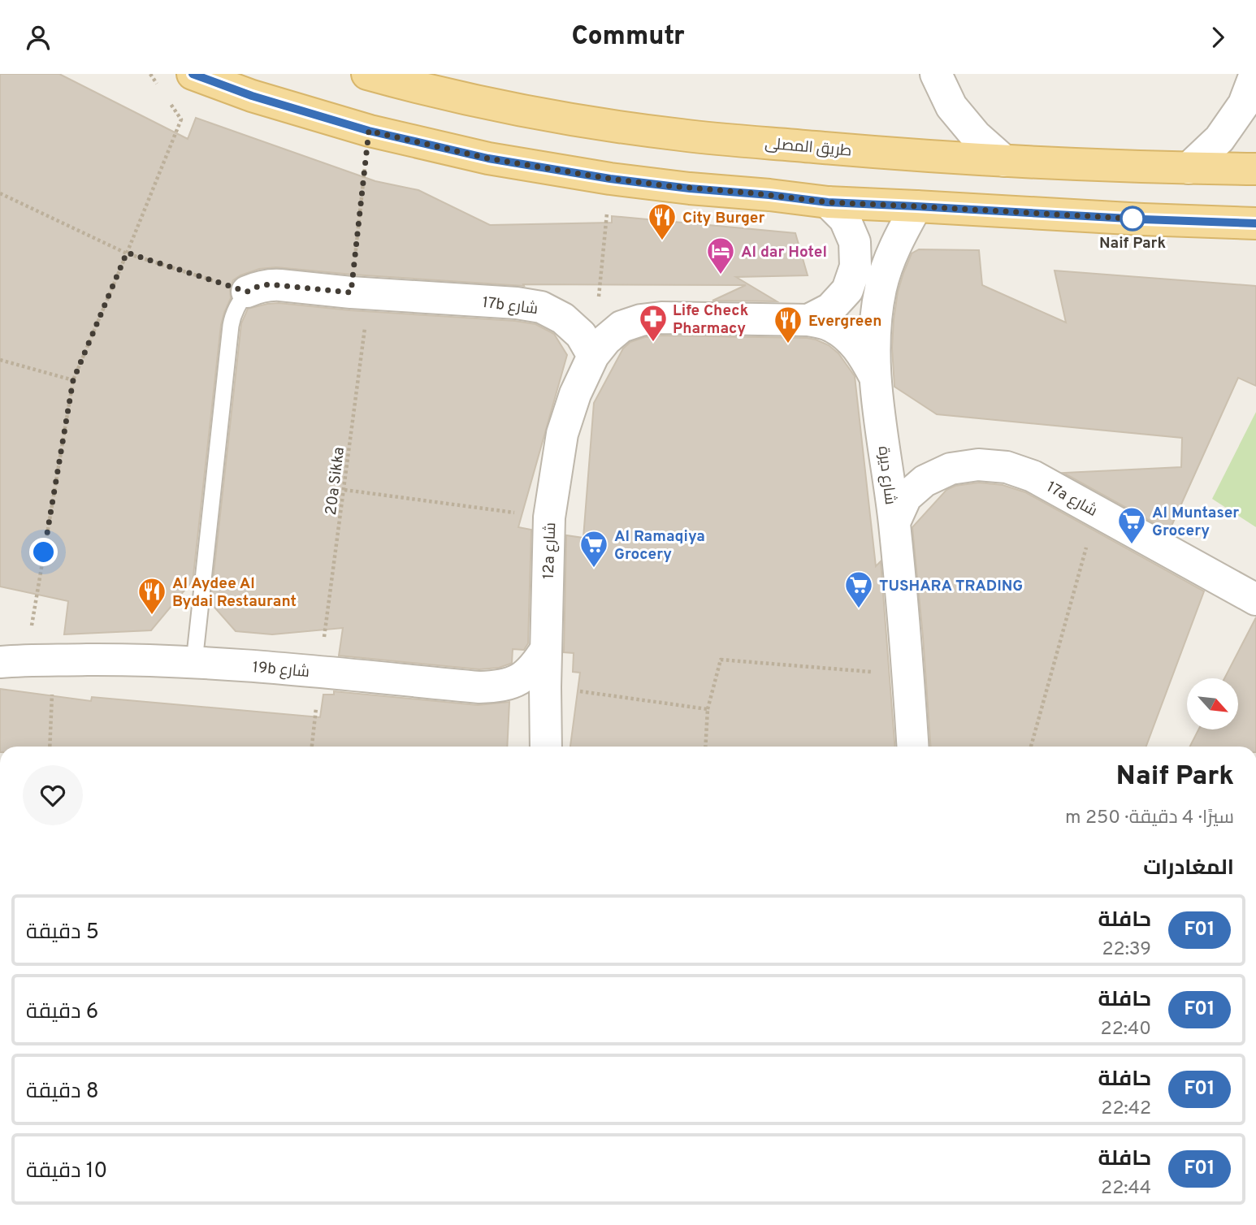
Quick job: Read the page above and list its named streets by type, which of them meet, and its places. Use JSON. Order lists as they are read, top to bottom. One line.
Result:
{"streets":{"main road":["طريق المصلى"],"street":["17b شارع","شارع ديرة","17a شارع","12a شارع","19b شارع"],"path":["20a Sikka"]},"crossings":[["17b شارع","20a Sikka"],["17b شارع","12a شارع"],["شارع ديرة","17a شارع"],["20a Sikka","19b شارع"],["12a شارع","19b شارع"]],"places":{"other":["Naif Park"],"restaurant":["City Burger","Evergreen","Al Aydee Al Bydai Restaurant"],"hotel":["Al dar Hotel"],"pharmacy":["Life Check Pharmacy"],"supermarket":["Al Muntaser Grocery","Al Ramaqiya Grocery","TUSHARA TRADING"]},"lines":["bus line F01"],"north":"bottom right","page":{"header":"Commutr","heading":[["Naif Park","سيرًا · 4 دقيقة · 250 m"],"المغادرات"],"list":[{"mark":"F01","name":"حافلة","note":"22:39","value":"5 دقيقة"},{"mark":"F01","name":"حافلة","note":"22:40","value":"6 دقيقة"},{"mark":"F01","name":"حافلة","note":"22:42","value":"8 دقيقة"},{"mark":"F01","name":"حافلة","note":"22:44","value":"10 دقيقة"}]}}
